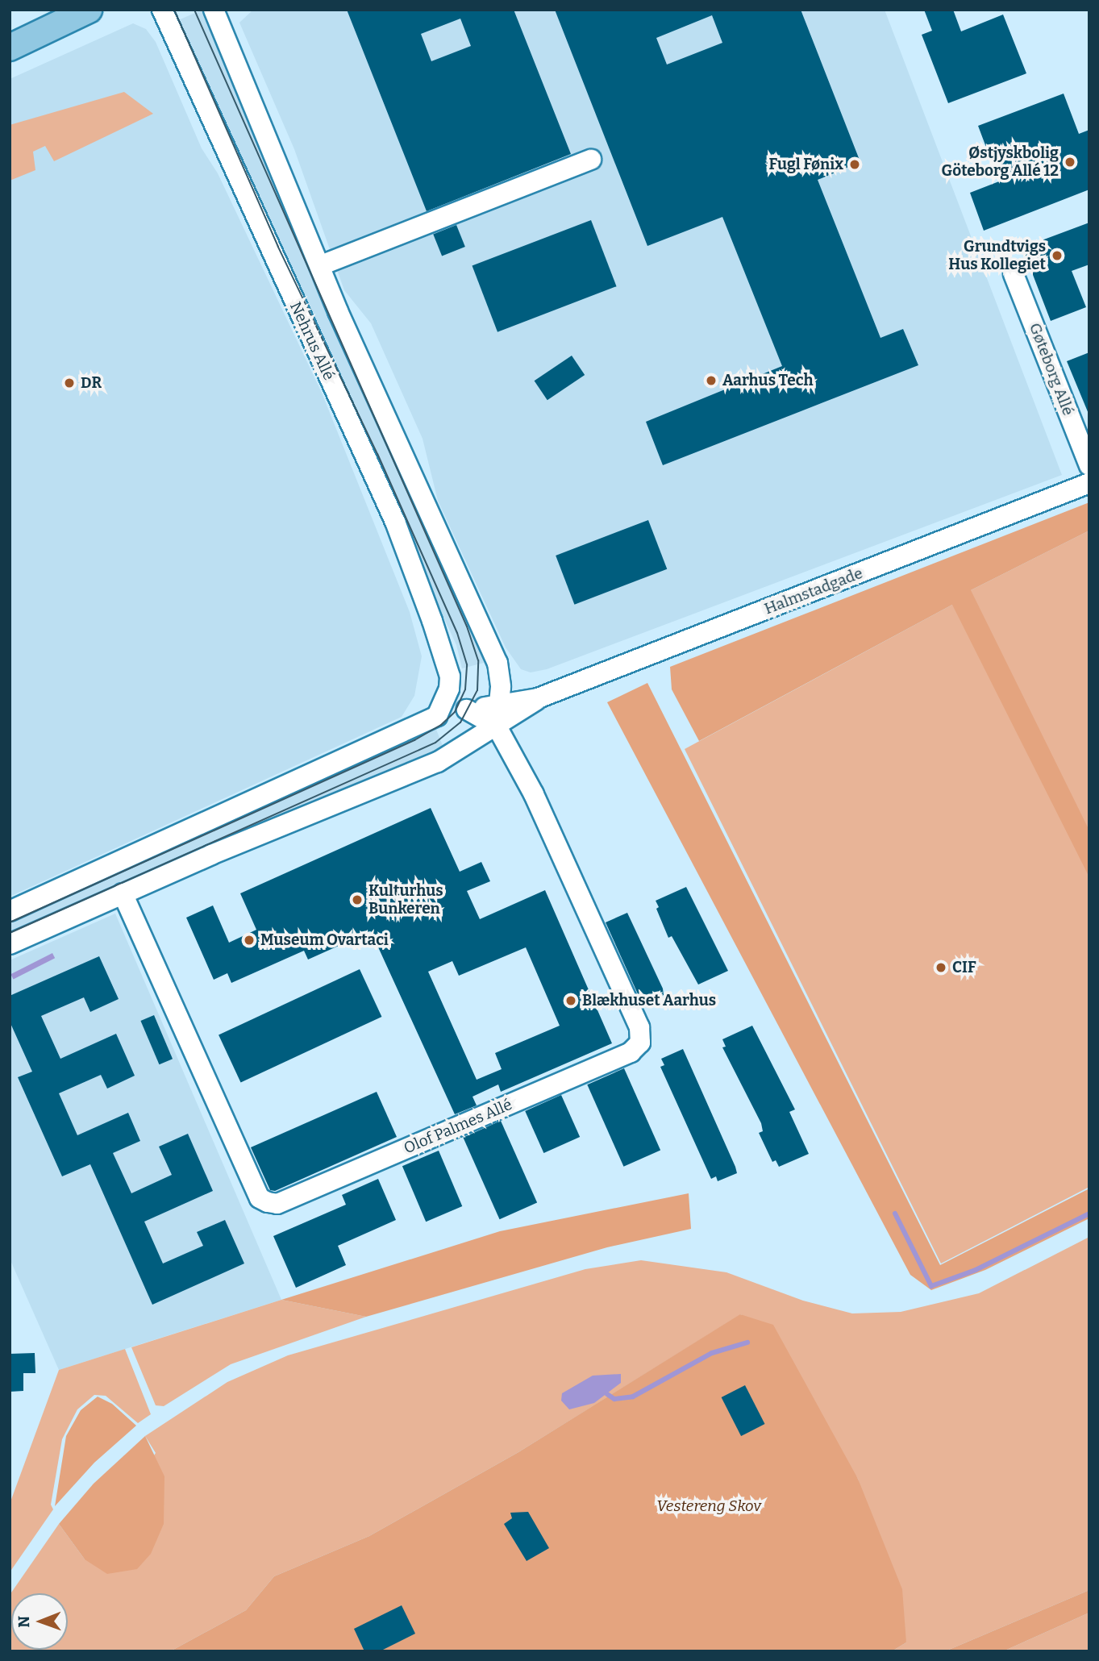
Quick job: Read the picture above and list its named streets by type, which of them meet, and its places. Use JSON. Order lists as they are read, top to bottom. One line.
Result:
{"streets":{"street":["Nehrus Allé","Gøteborg Allé","Halmstadgade","Olof Palmes Allé"]},"crossings":[["Nehrus Allé","Halmstadgade"],["Halmstadgade","Olof Palmes Allé"]],"parks":["Vestereng Skov"],"places":["Østjyskbolig Göteborg Allé 12","Fugl Fønix","Grundtvigs Hus Kollegiet","Aarhus Tech","DR","Kulturhus Bunkeren","Museum Ovartaci","CIF","Blækhuset Aarhus"],"north":"left"}
